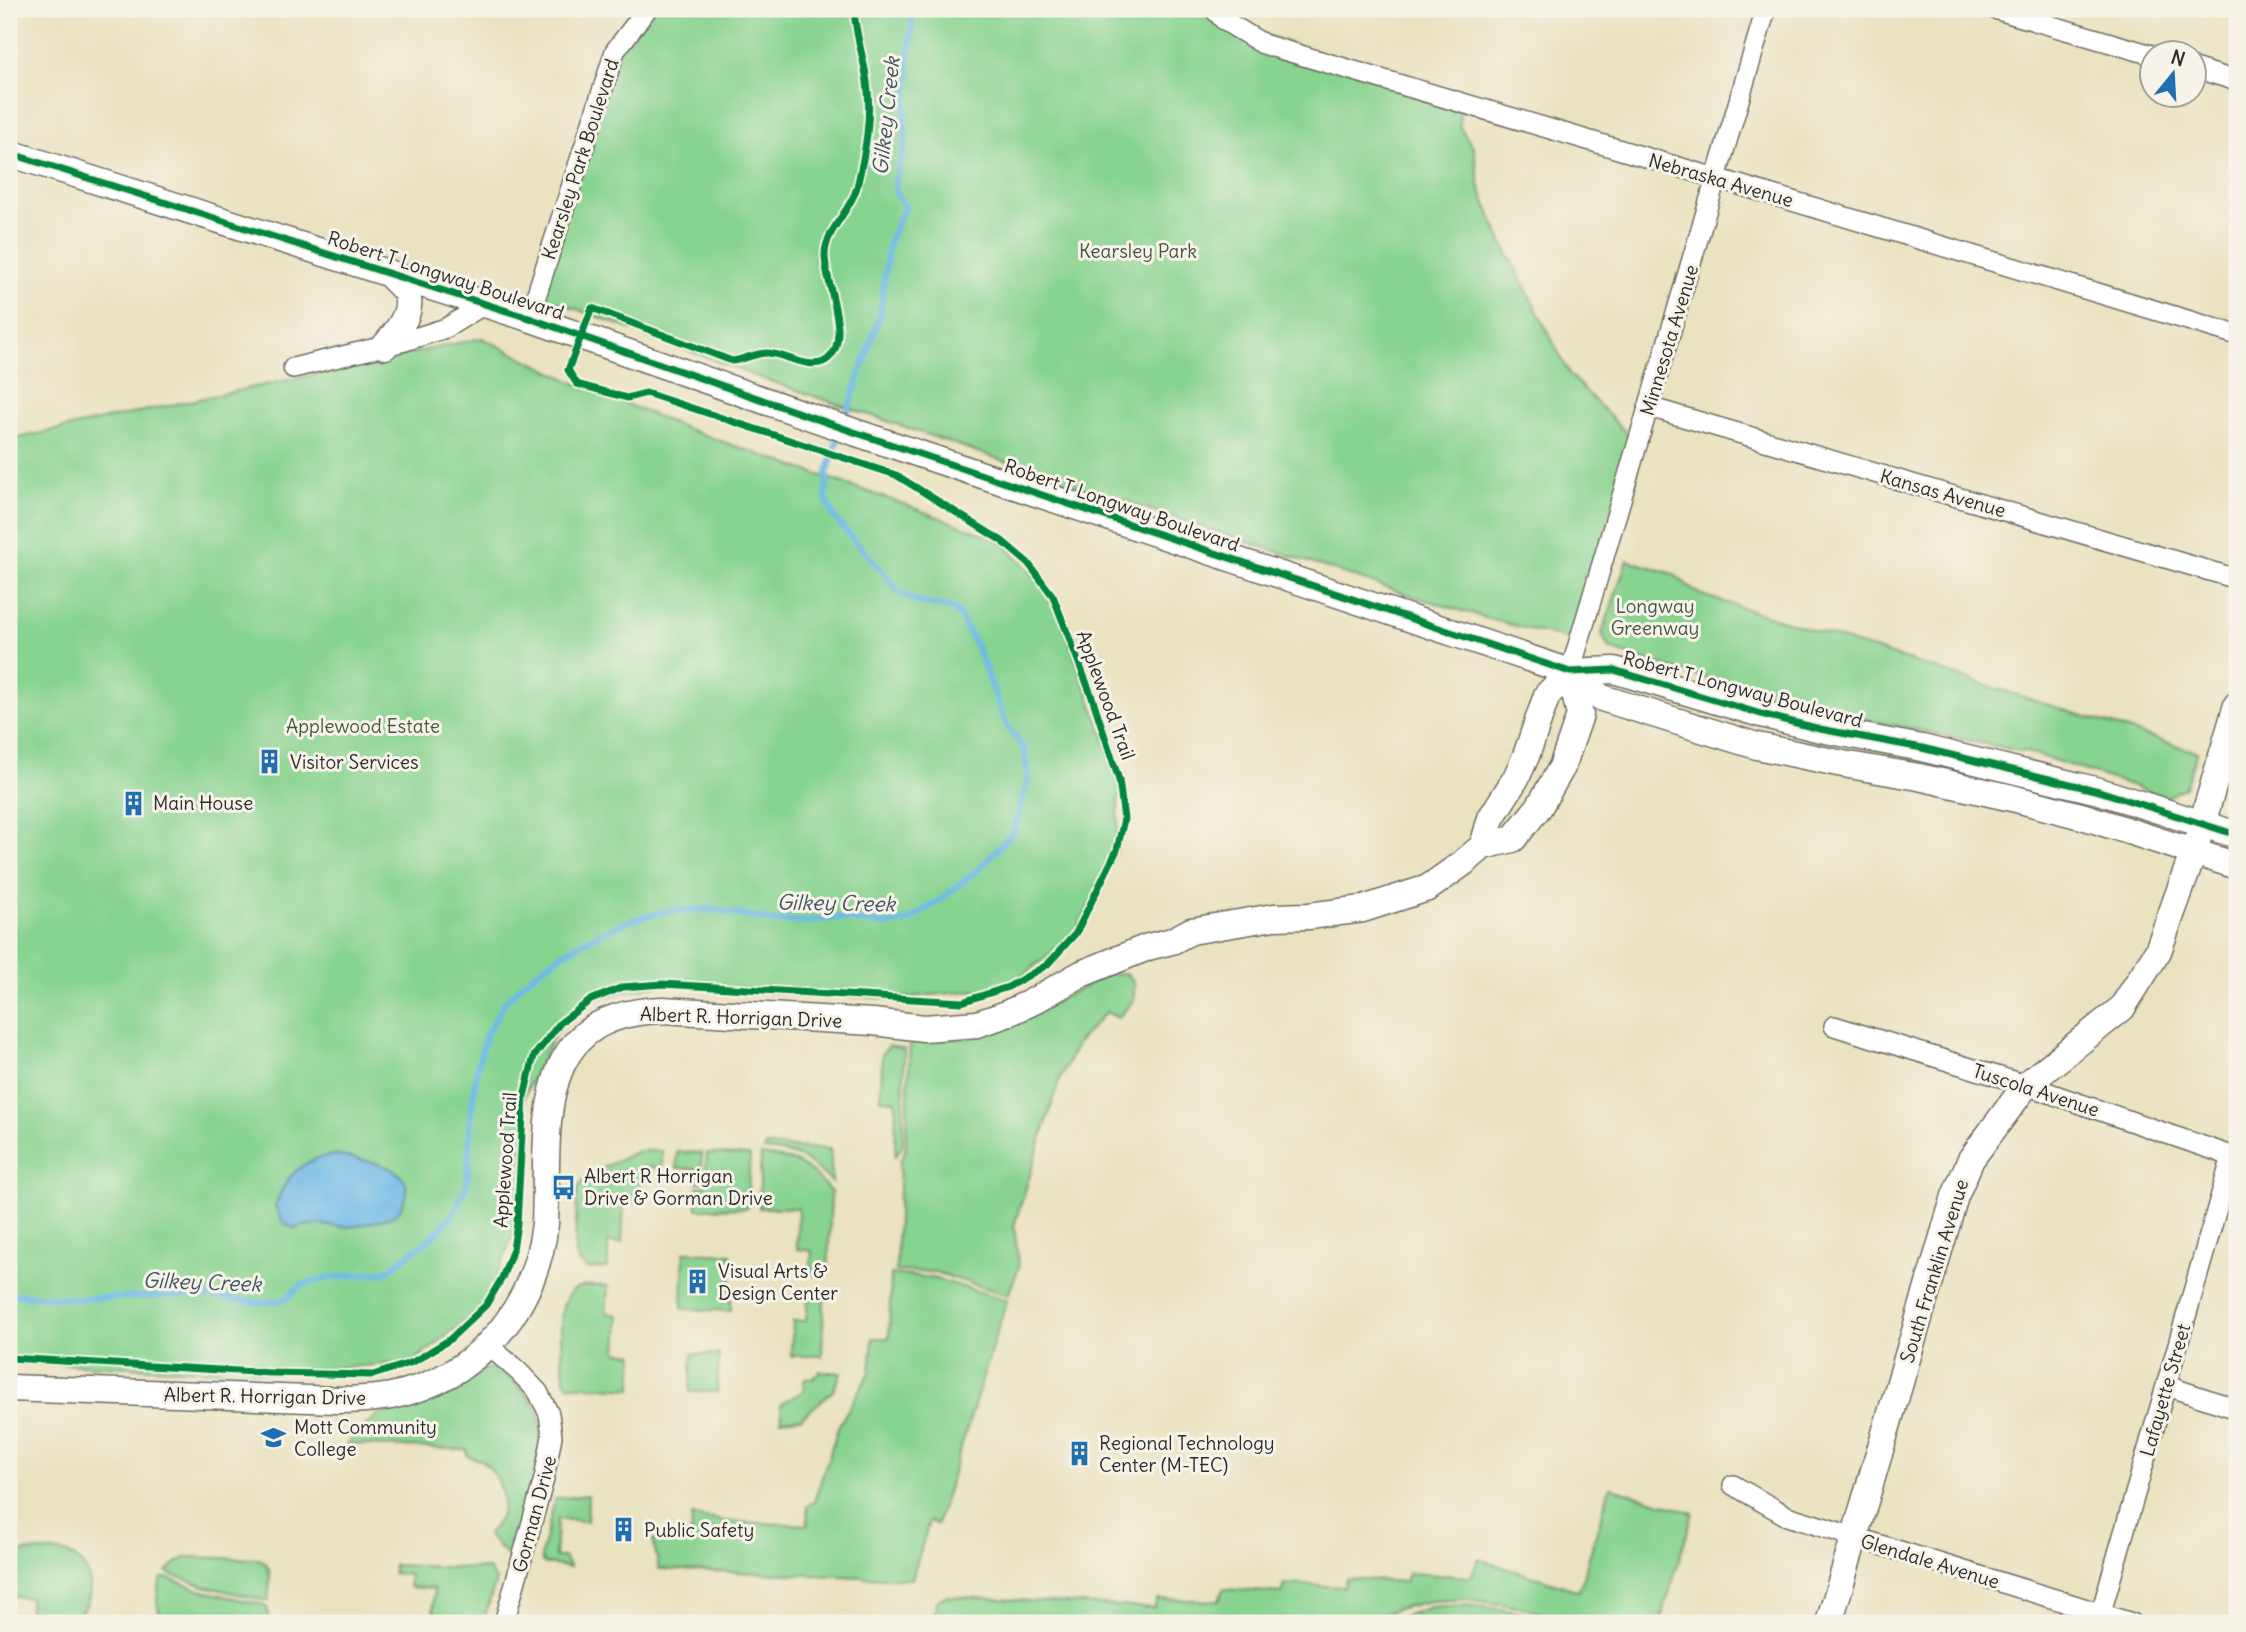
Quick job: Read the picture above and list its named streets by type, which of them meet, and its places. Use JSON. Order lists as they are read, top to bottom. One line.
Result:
{"streets":{"street":["Kearsley Park Boulevard","Nebraska Avenue","Robert T Longway Boulevard","Minnesota Avenue","Kansas Avenue","Albert R. Horrigan Drive","Tuscola Avenue","South Franklin Avenue","Lafayette Street","Gorman Drive","Glendale Avenue"],"cycle path":["Applewood Trail"]},"crossings":[["Kearsley Park Boulevard","Robert T Longway Boulevard"],["Nebraska Avenue","Minnesota Avenue"],["Robert T Longway Boulevard","Minnesota Avenue"],["Robert T Longway Boulevard","Albert R. Horrigan Drive"],["Robert T Longway Boulevard","South Franklin Avenue"],["Minnesota Avenue","Kansas Avenue"],["Minnesota Avenue","Albert R. Horrigan Drive"],["Albert R. Horrigan Drive","Gorman Drive"],["Tuscola Avenue","South Franklin Avenue"],["Tuscola Avenue","Lafayette Street"],["South Franklin Avenue","Glendale Avenue"],["Lafayette Street","Glendale Avenue"]],"water":["Gilkey Creek"],"parks":["Kearsley Park","Longway Greenway","Applewood Estate"],"places":{"building":["Visitor Services","Main House","Visual Arts & Design Center","Regional Technology Center (M-TEC)","Public Safety"],"bus stop":["Albert R Horrigan Drive & Gorman Drive"],"school or university":["Mott Community College"]},"north":"top"}
